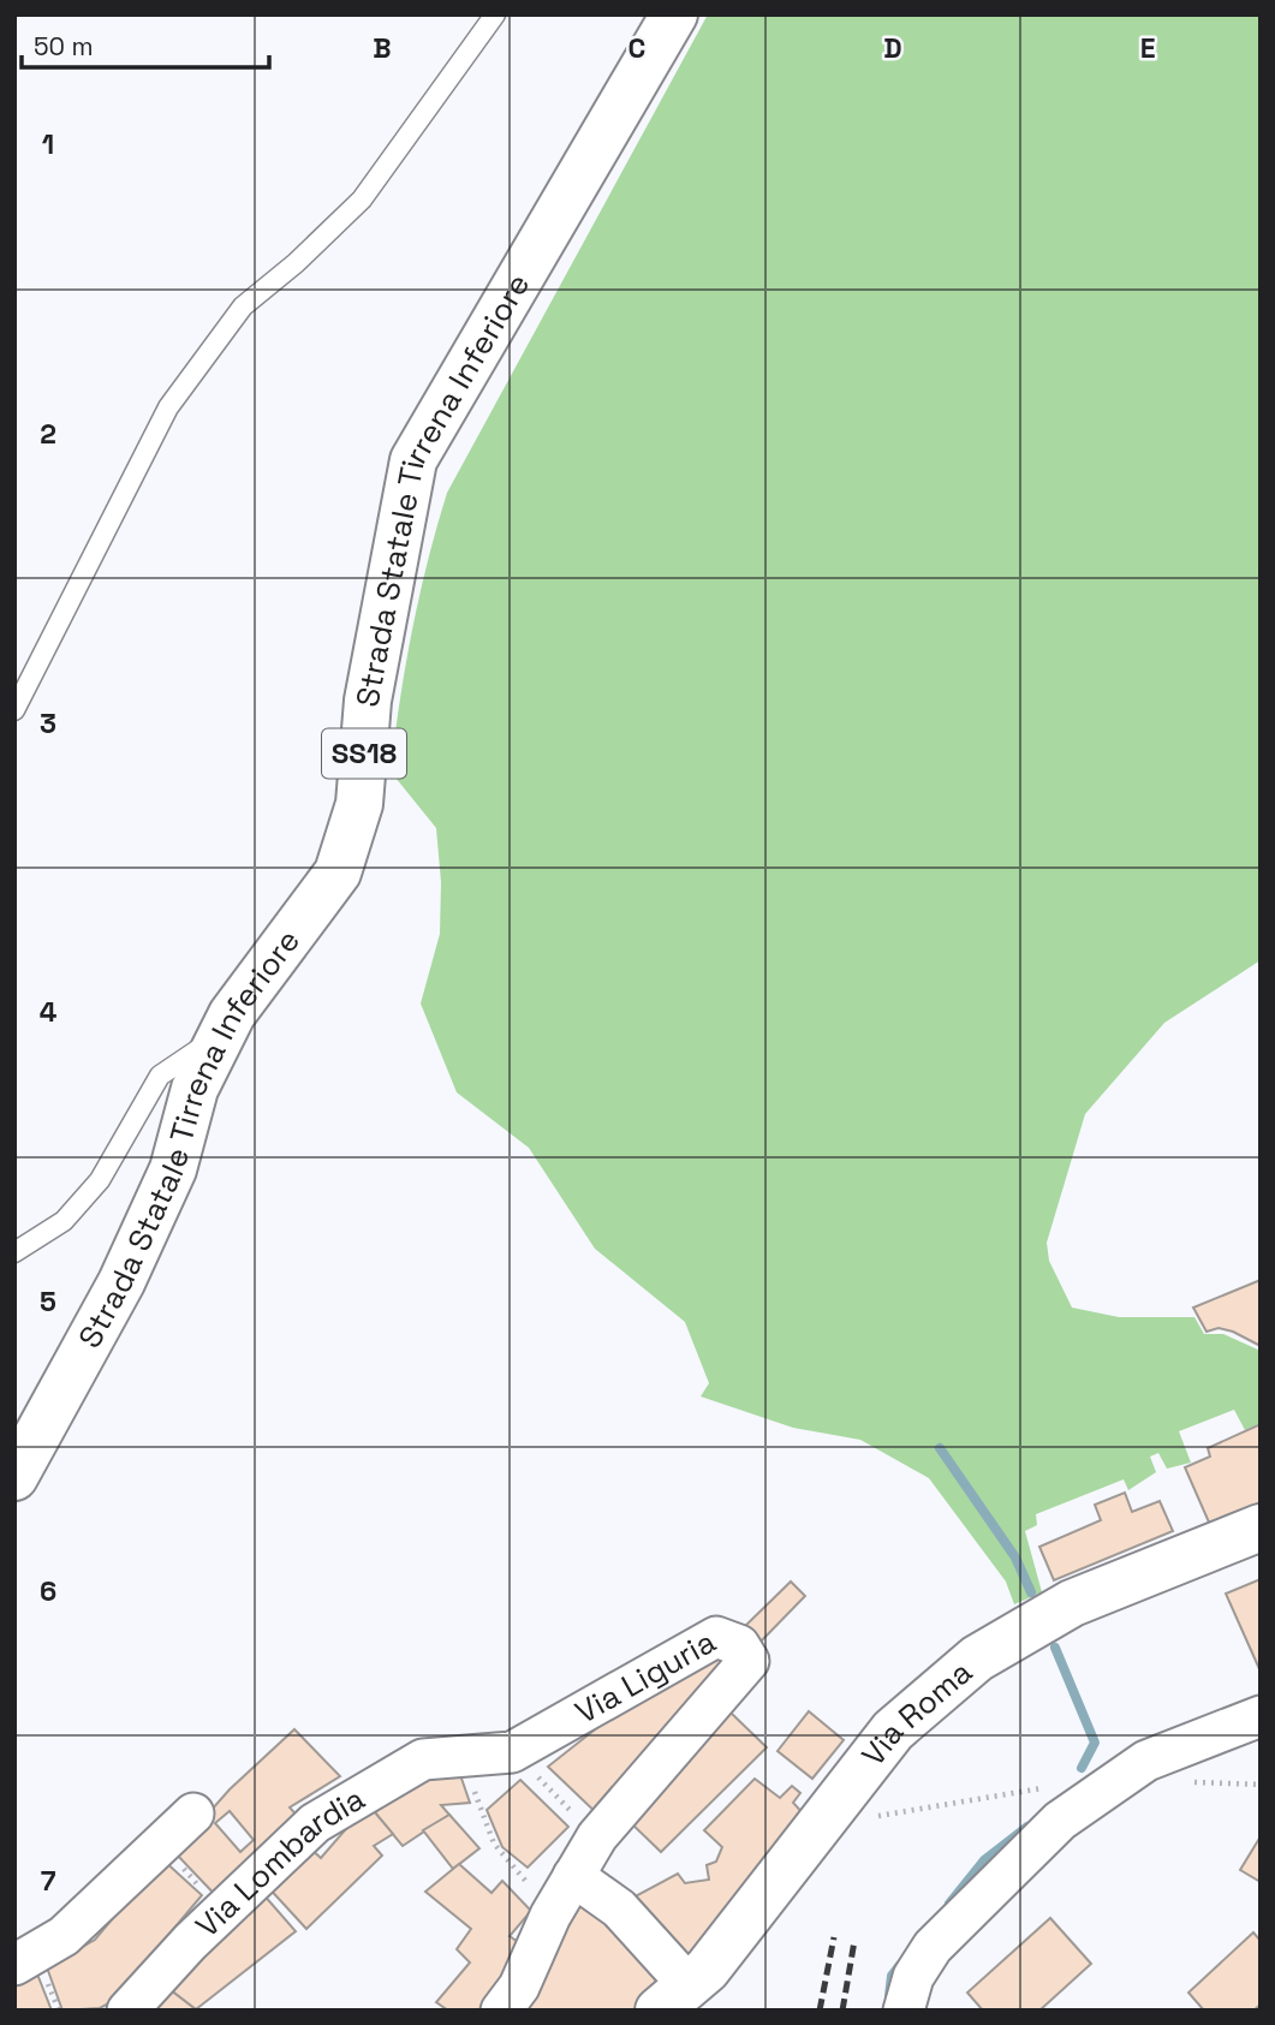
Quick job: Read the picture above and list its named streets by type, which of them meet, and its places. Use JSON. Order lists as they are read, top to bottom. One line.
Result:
{"streets":{"main road":["Strada Statale Tirrena Inferiore","SS18","Via Roma"],"street":["Via Liguria","Via Lombardia"]},"crossings":[["Via Liguria","Via Lombardia"]],"scale_bar":"50 m","grid":{"columns":["B","C","D","E"],"rows":["1","2","3","4","5","6","7"]}}
